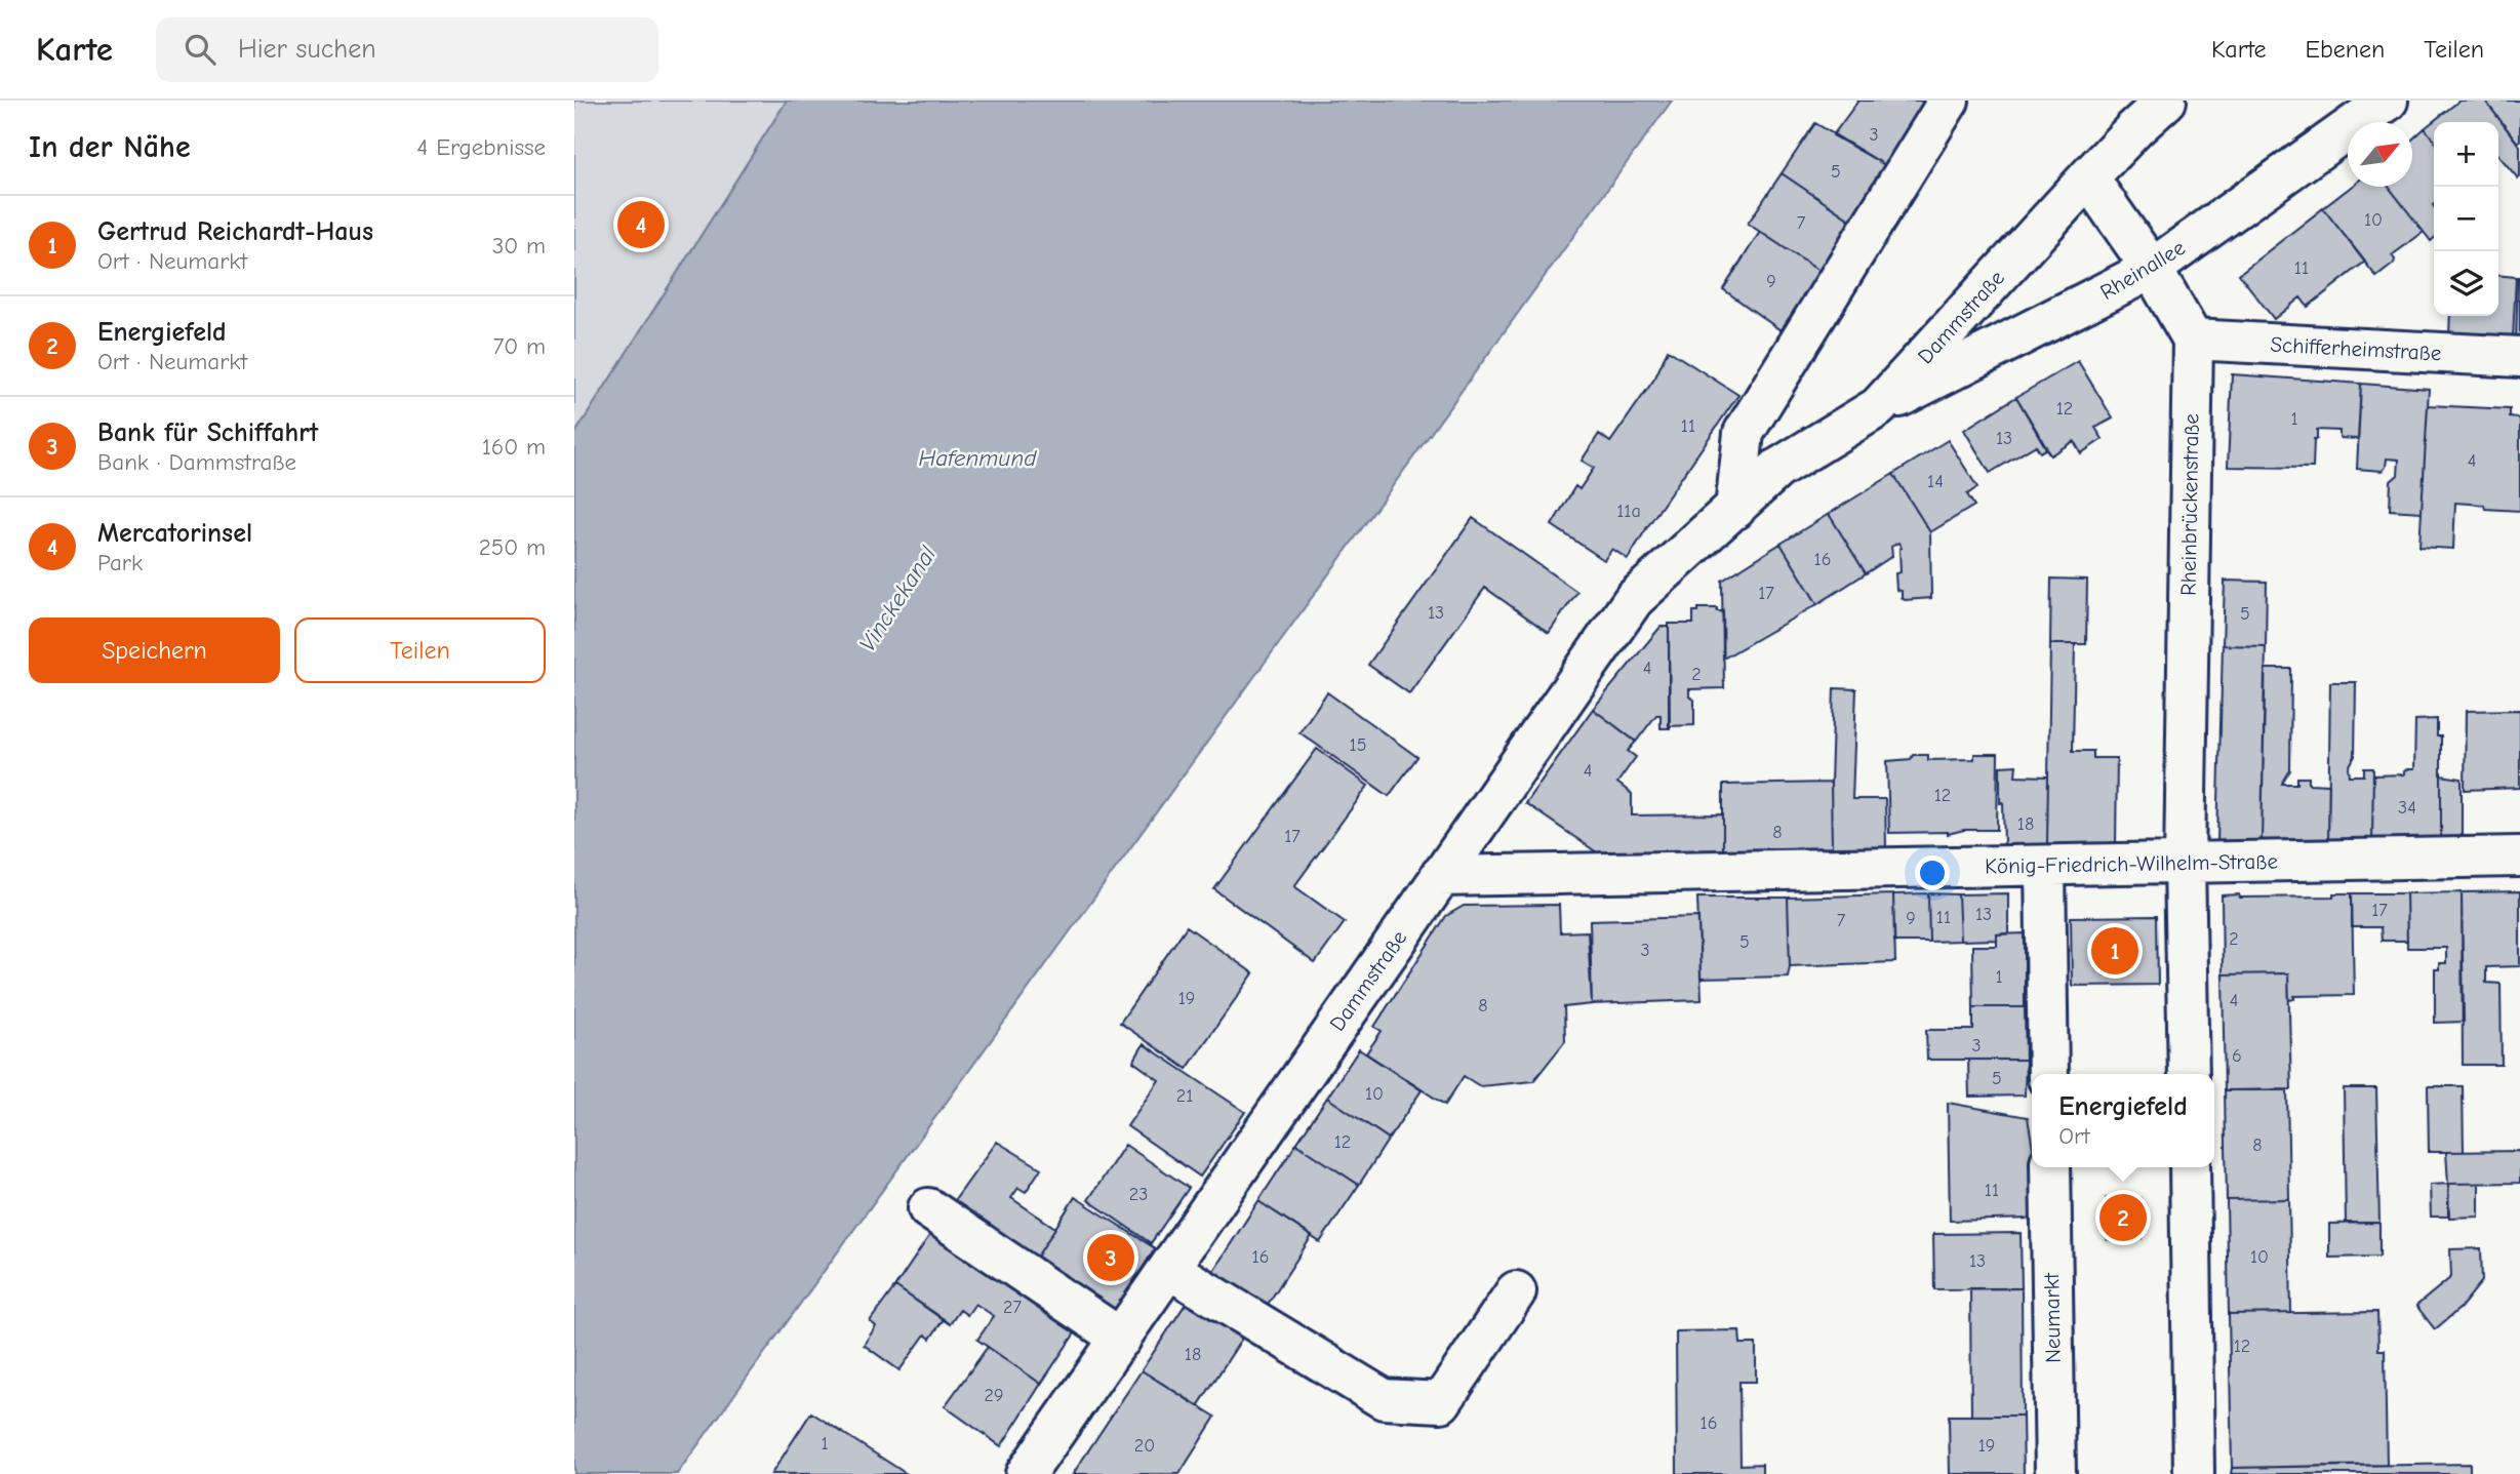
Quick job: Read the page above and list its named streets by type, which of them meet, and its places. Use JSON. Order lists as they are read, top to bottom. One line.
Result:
{"streets":{"street":["Rheinallee","Dammstraße","Schifferheimstraße","Rheinbrückenstraße","König-Friedrich-Wilhelm-Straße","Neumarkt"]},"crossings":[["Rheinallee","Dammstraße"],["Dammstraße","König-Friedrich-Wilhelm-Straße"],["Schifferheimstraße","Rheinbrückenstraße"],["Rheinbrückenstraße","König-Friedrich-Wilhelm-Straße"]],"water":["Hafenmund","Vinckekanal"],"house_numbers":["3","5","10","7","11","9","12","1","11","13","4","14","11a","16","17","13","5","4","2","15","4","12","34","18","8","17","17","13","11","9","7","2","5","3","1","19","4","8","3","6","5","10","21","12","8","11","23","16","10","13","27","12","18","29","16","1","20","19"],"north":"top right","page":{"header":"Karte","search":"Hier suchen","nav":["Karte","Ebenen","Teilen"],"heading":["In der Nähe","4 Ergebnisse"],"map_buttons":["+","−"],"list":[{"mark":"1","name":"Gertrud Reichardt-Haus","note":"Ort · Neumarkt","value":"30 m"},{"mark":"2","name":"Energiefeld","note":"Ort · Neumarkt","value":"70 m"},{"mark":"3","name":"Bank für Schiffahrt","note":"Bank · Dammstraße","value":"160 m"},{"mark":"4","name":"Mercatorinsel","note":"Park","value":"250 m"}],"pins":["4","1","2","3"],"buttons":["Speichern","Teilen"],"popup":["Energiefeld","Ort"]}}
